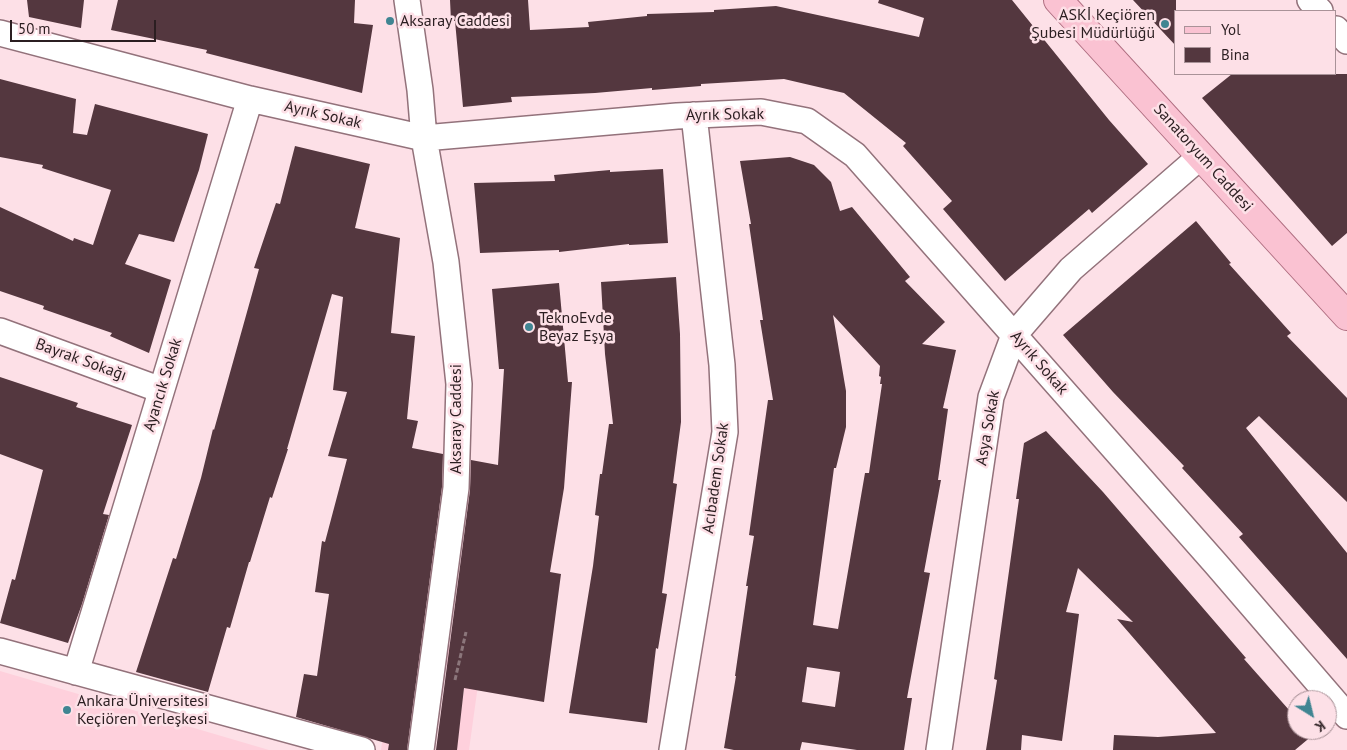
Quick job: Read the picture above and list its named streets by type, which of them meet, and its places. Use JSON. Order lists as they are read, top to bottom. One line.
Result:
{"streets":{"main road":["Sanatoryum Caddesi"],"street":["Ayrık Sokak","Bayrak Sokağı","Ayancık Sokak","Aksaray Caddesi","Asya Sokak","Acıbadem Sokak"]},"crossings":[["Ayrık Sokak","Ayancık Sokak"],["Ayrık Sokak","Aksaray Caddesi"],["Ayrık Sokak","Asya Sokak"],["Ayrık Sokak","Acıbadem Sokak"],["Sanatoryum Caddesi","Asya Sokak"],["Bayrak Sokağı","Ayancık Sokak"]],"places":["Aksaray Caddesi","ASKİ Keçiören Şubesi Müdürlüğü","TeknoEvde Beyaz Eşya","Ankara Üniversitesi Keçiören Yerleşkesi"],"legend":["Yol","Bina"],"scale_bar":"50 m","north":"bottom right"}
